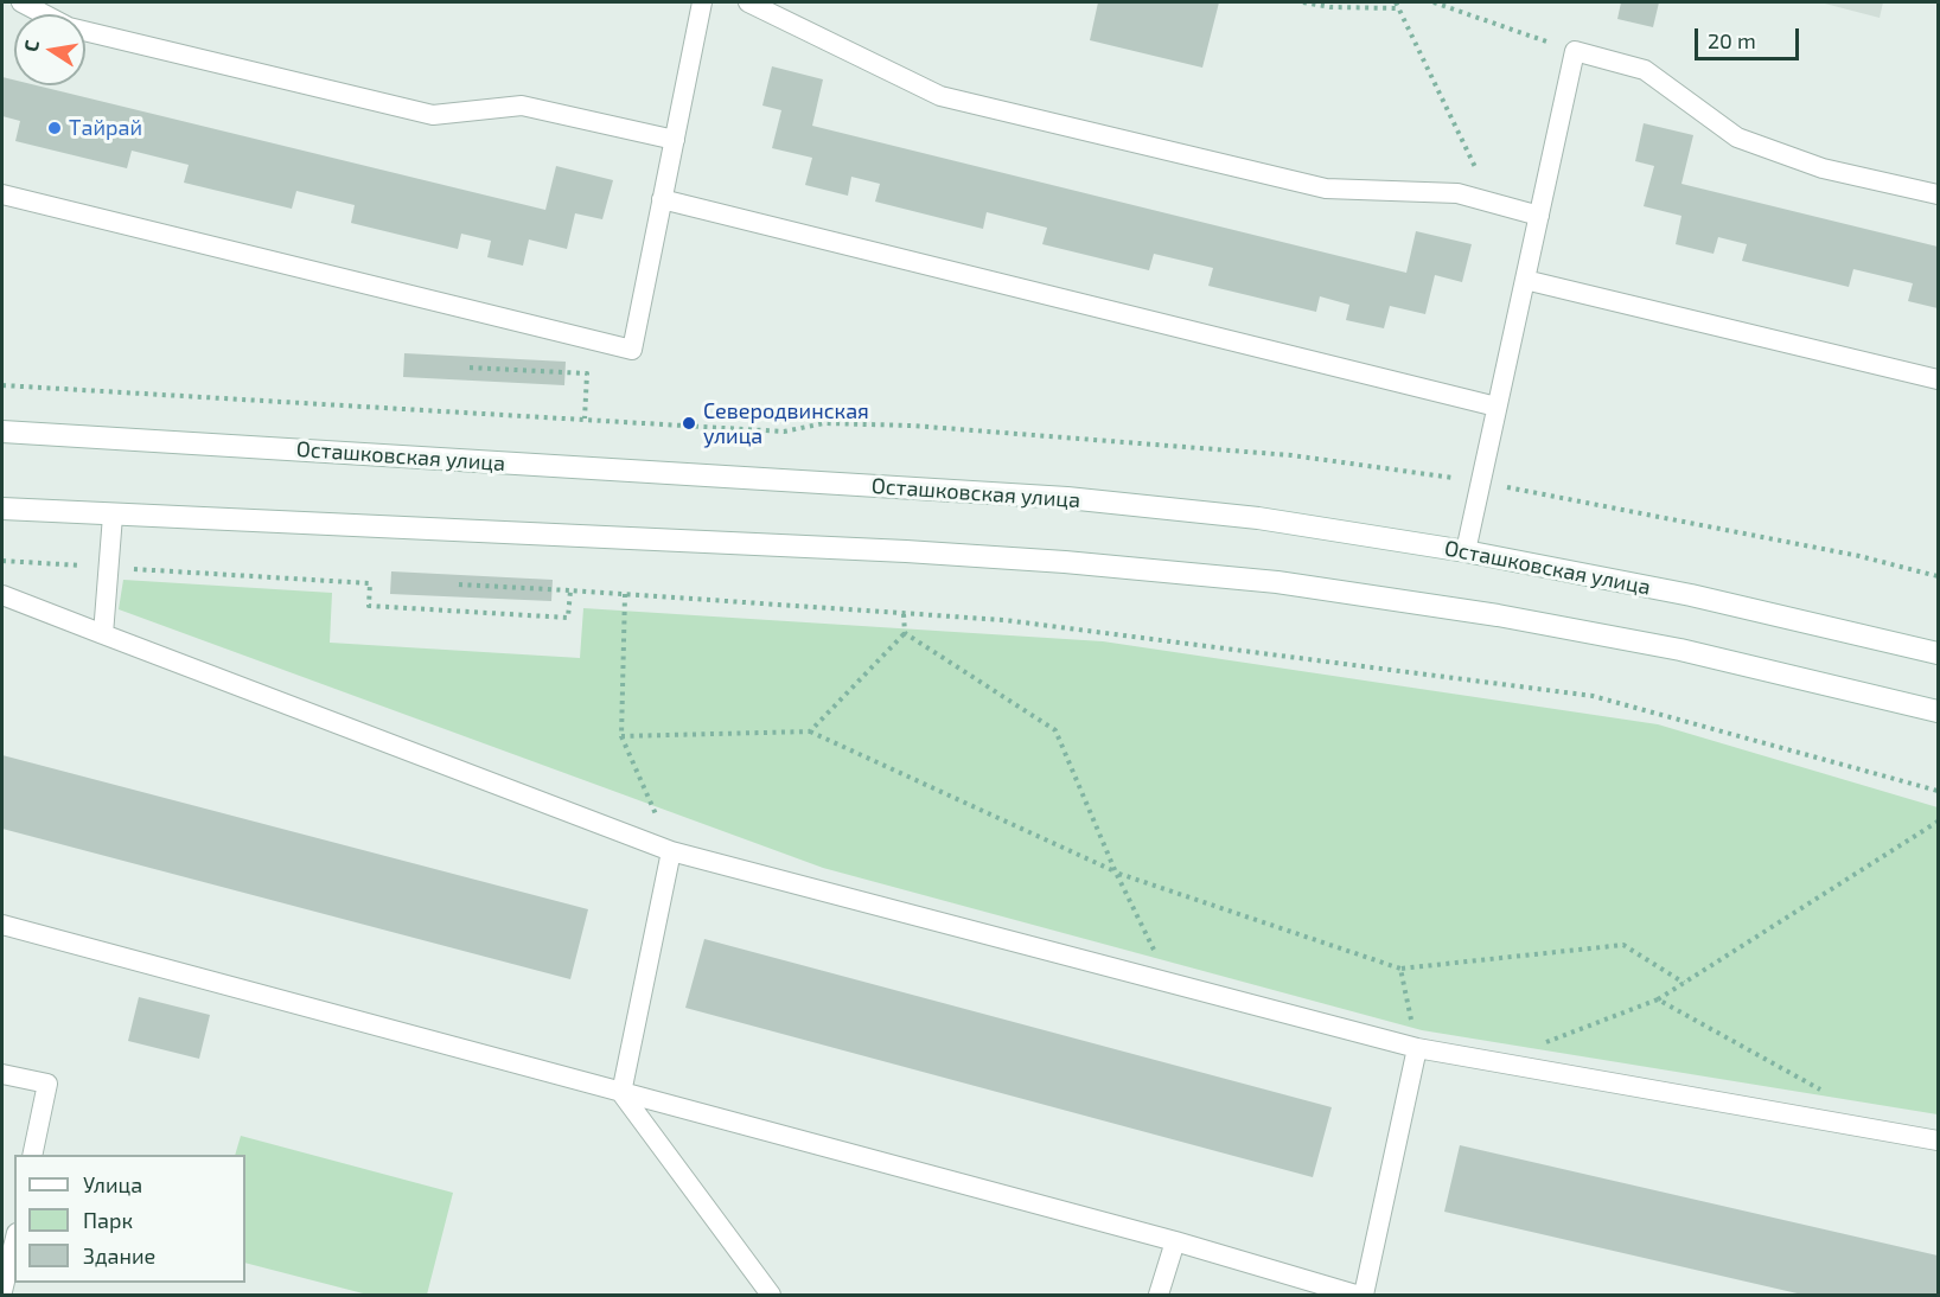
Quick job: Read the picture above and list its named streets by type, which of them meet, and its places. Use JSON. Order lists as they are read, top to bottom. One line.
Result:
{"streets":{"main road":["Осташковская улица"]},"places":["Тайрай","Северодвинская улица"],"legend":["Улица","Парк","Здание"],"scale_bar":"20 m","north":"left"}
